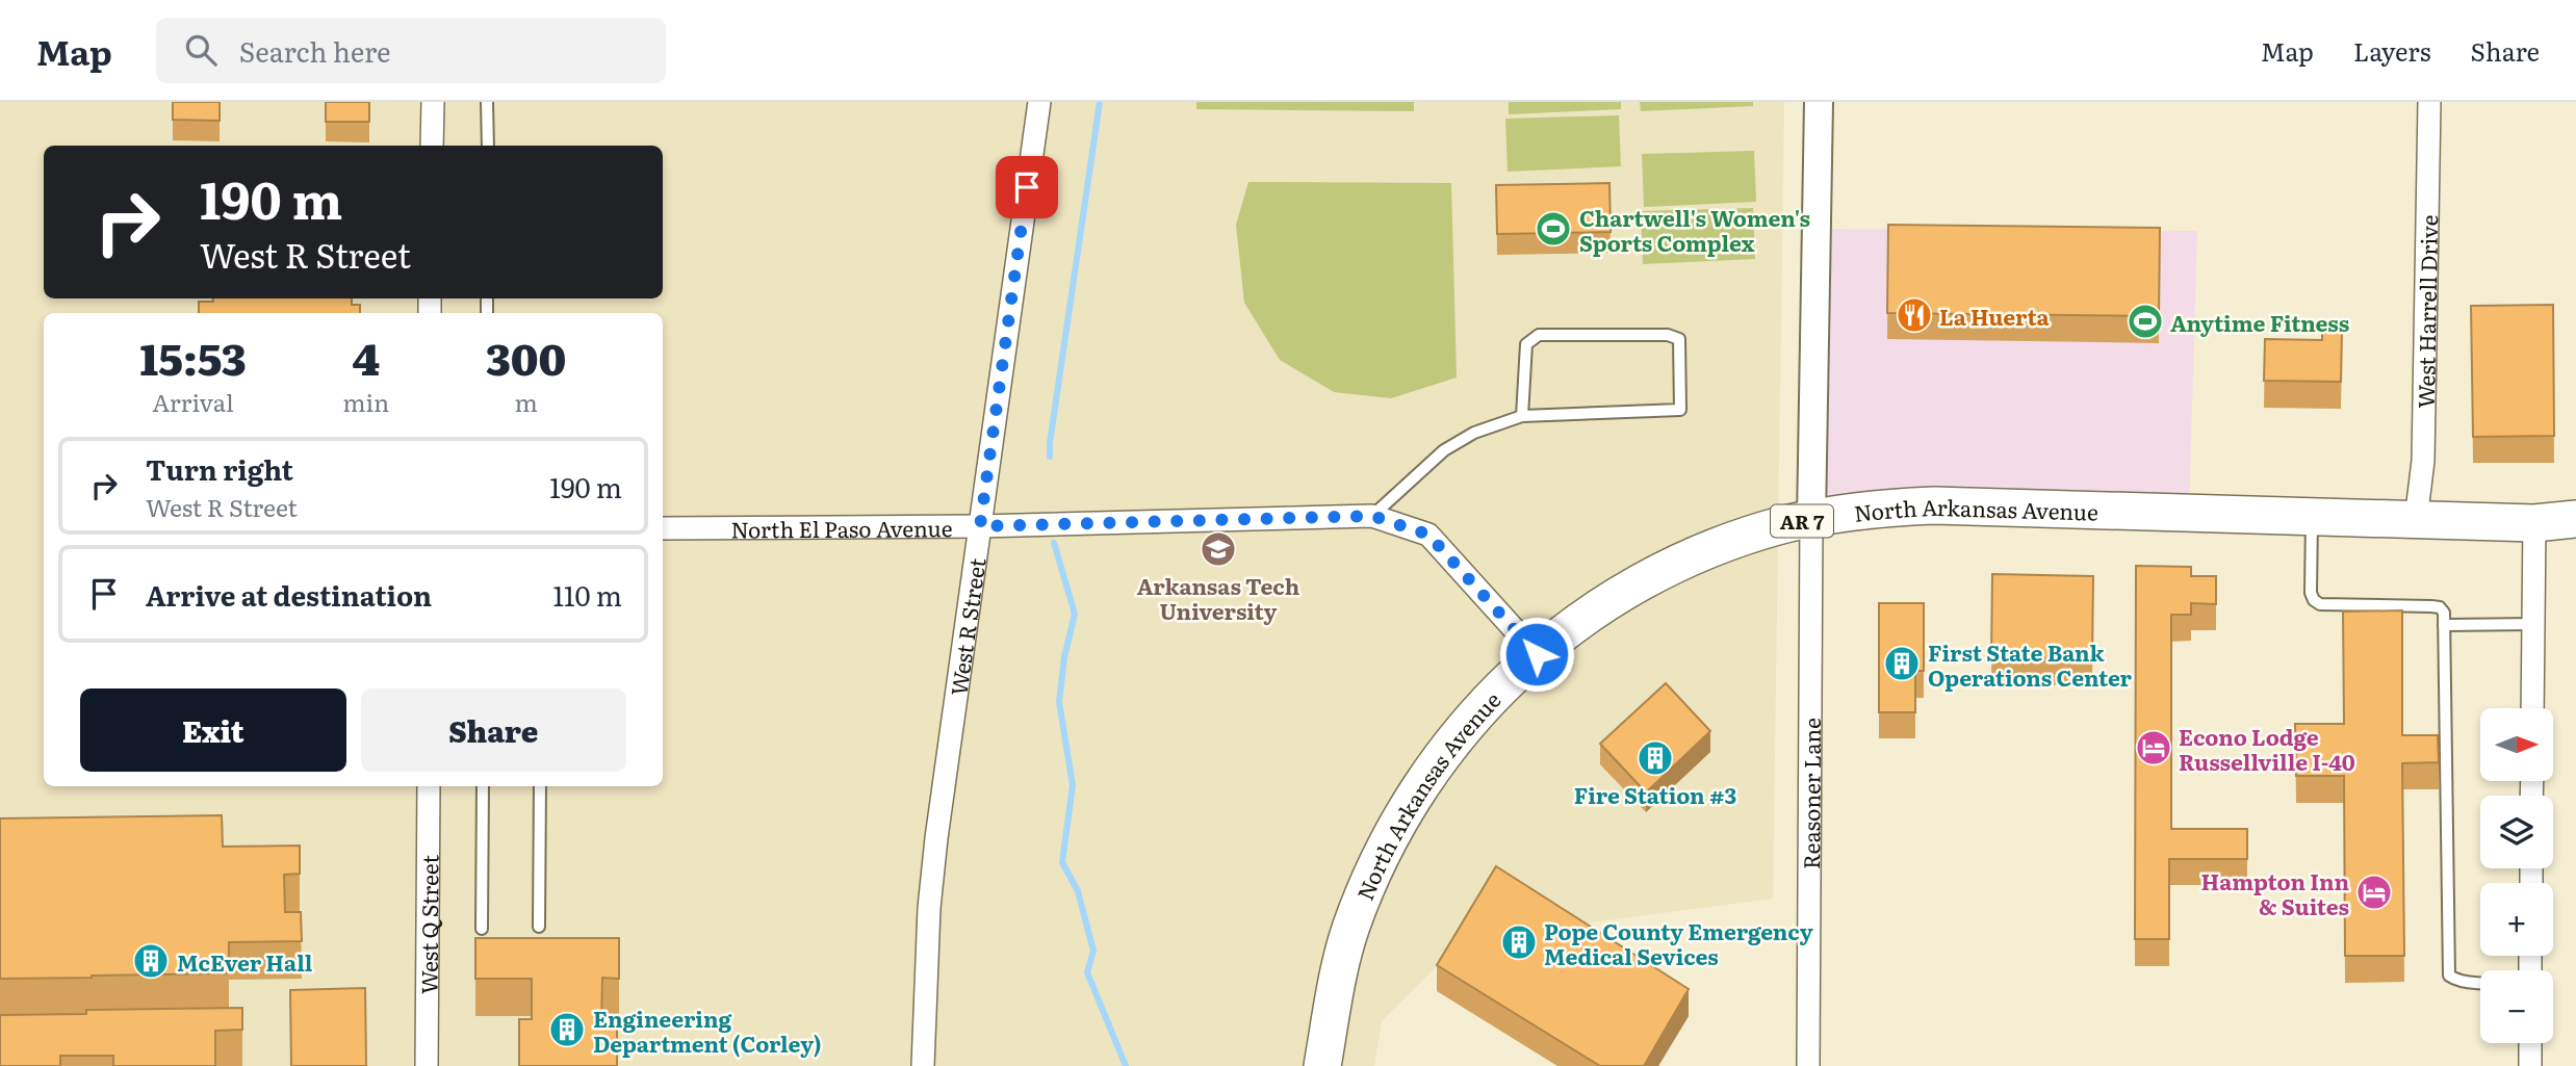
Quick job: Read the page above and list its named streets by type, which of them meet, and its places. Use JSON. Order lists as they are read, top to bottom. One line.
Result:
{"streets":{"highway":["North Arkansas Avenue","AR 7"],"street":["West Harrell Drive","North El Paso Avenue","West R Street","Reasoner Lane","West Q Street"]},"crossings":[["West Harrell Drive","North Arkansas Avenue"],["North Arkansas Avenue","North El Paso Avenue"],["North Arkansas Avenue","Reasoner Lane"],["North El Paso Avenue","West R Street"]],"places":{"sports":["Chartwell's Women's Sports Complex","Anytime Fitness"],"restaurant":["La Huerta"],"school or university":["Arkansas Tech University"],"building":["First State Bank Operations Center","Fire Station #3","Pope County Emergency Medical Sevices","McEver Hall","Engineering Department (Corley)"],"hotel":["Econo Lodge Russellville I-40","Hampton Inn & Suites"]},"north":"right","page":{"header":"Map","search":"Search here","nav":["Map","Layers","Share"],"turn":["190 m","West R Street"],"eta":["15:53","Arrival","4","min","300","m"],"list":[{"name":"Turn right","note":"West R Street","value":"190 m"},{"name":"Arrive at destination","value":"110 m"}],"buttons":["Exit","Share"],"map_buttons":["+","−"]}}
